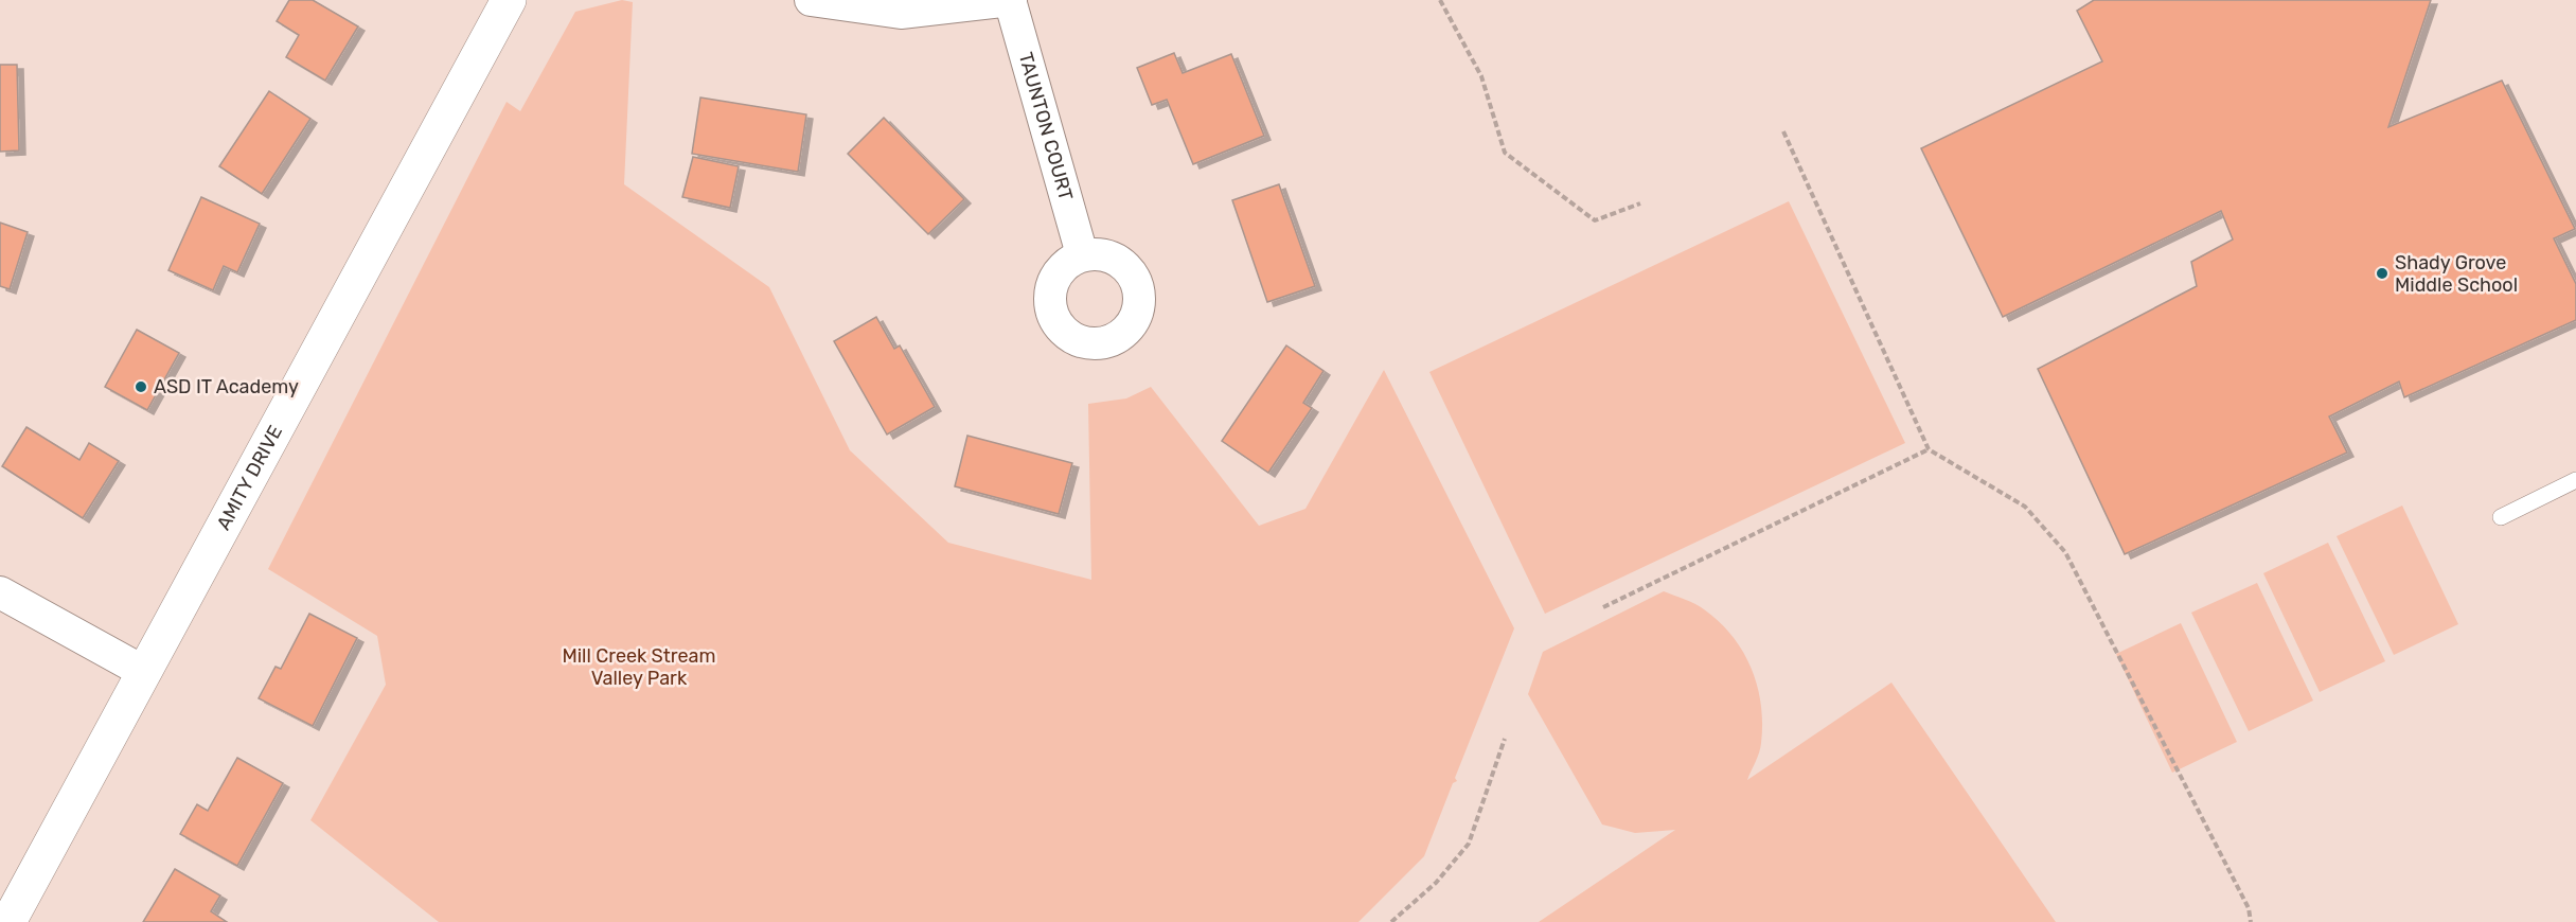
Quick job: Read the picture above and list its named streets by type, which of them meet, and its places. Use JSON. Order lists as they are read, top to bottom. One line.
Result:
{"streets":{"street":["TAUNTON COURT","AMITY DRIVE"]},"parks":["Mill Creek Stream Valley Park"],"places":["Shady Grove Middle School","ASD IT Academy"]}
